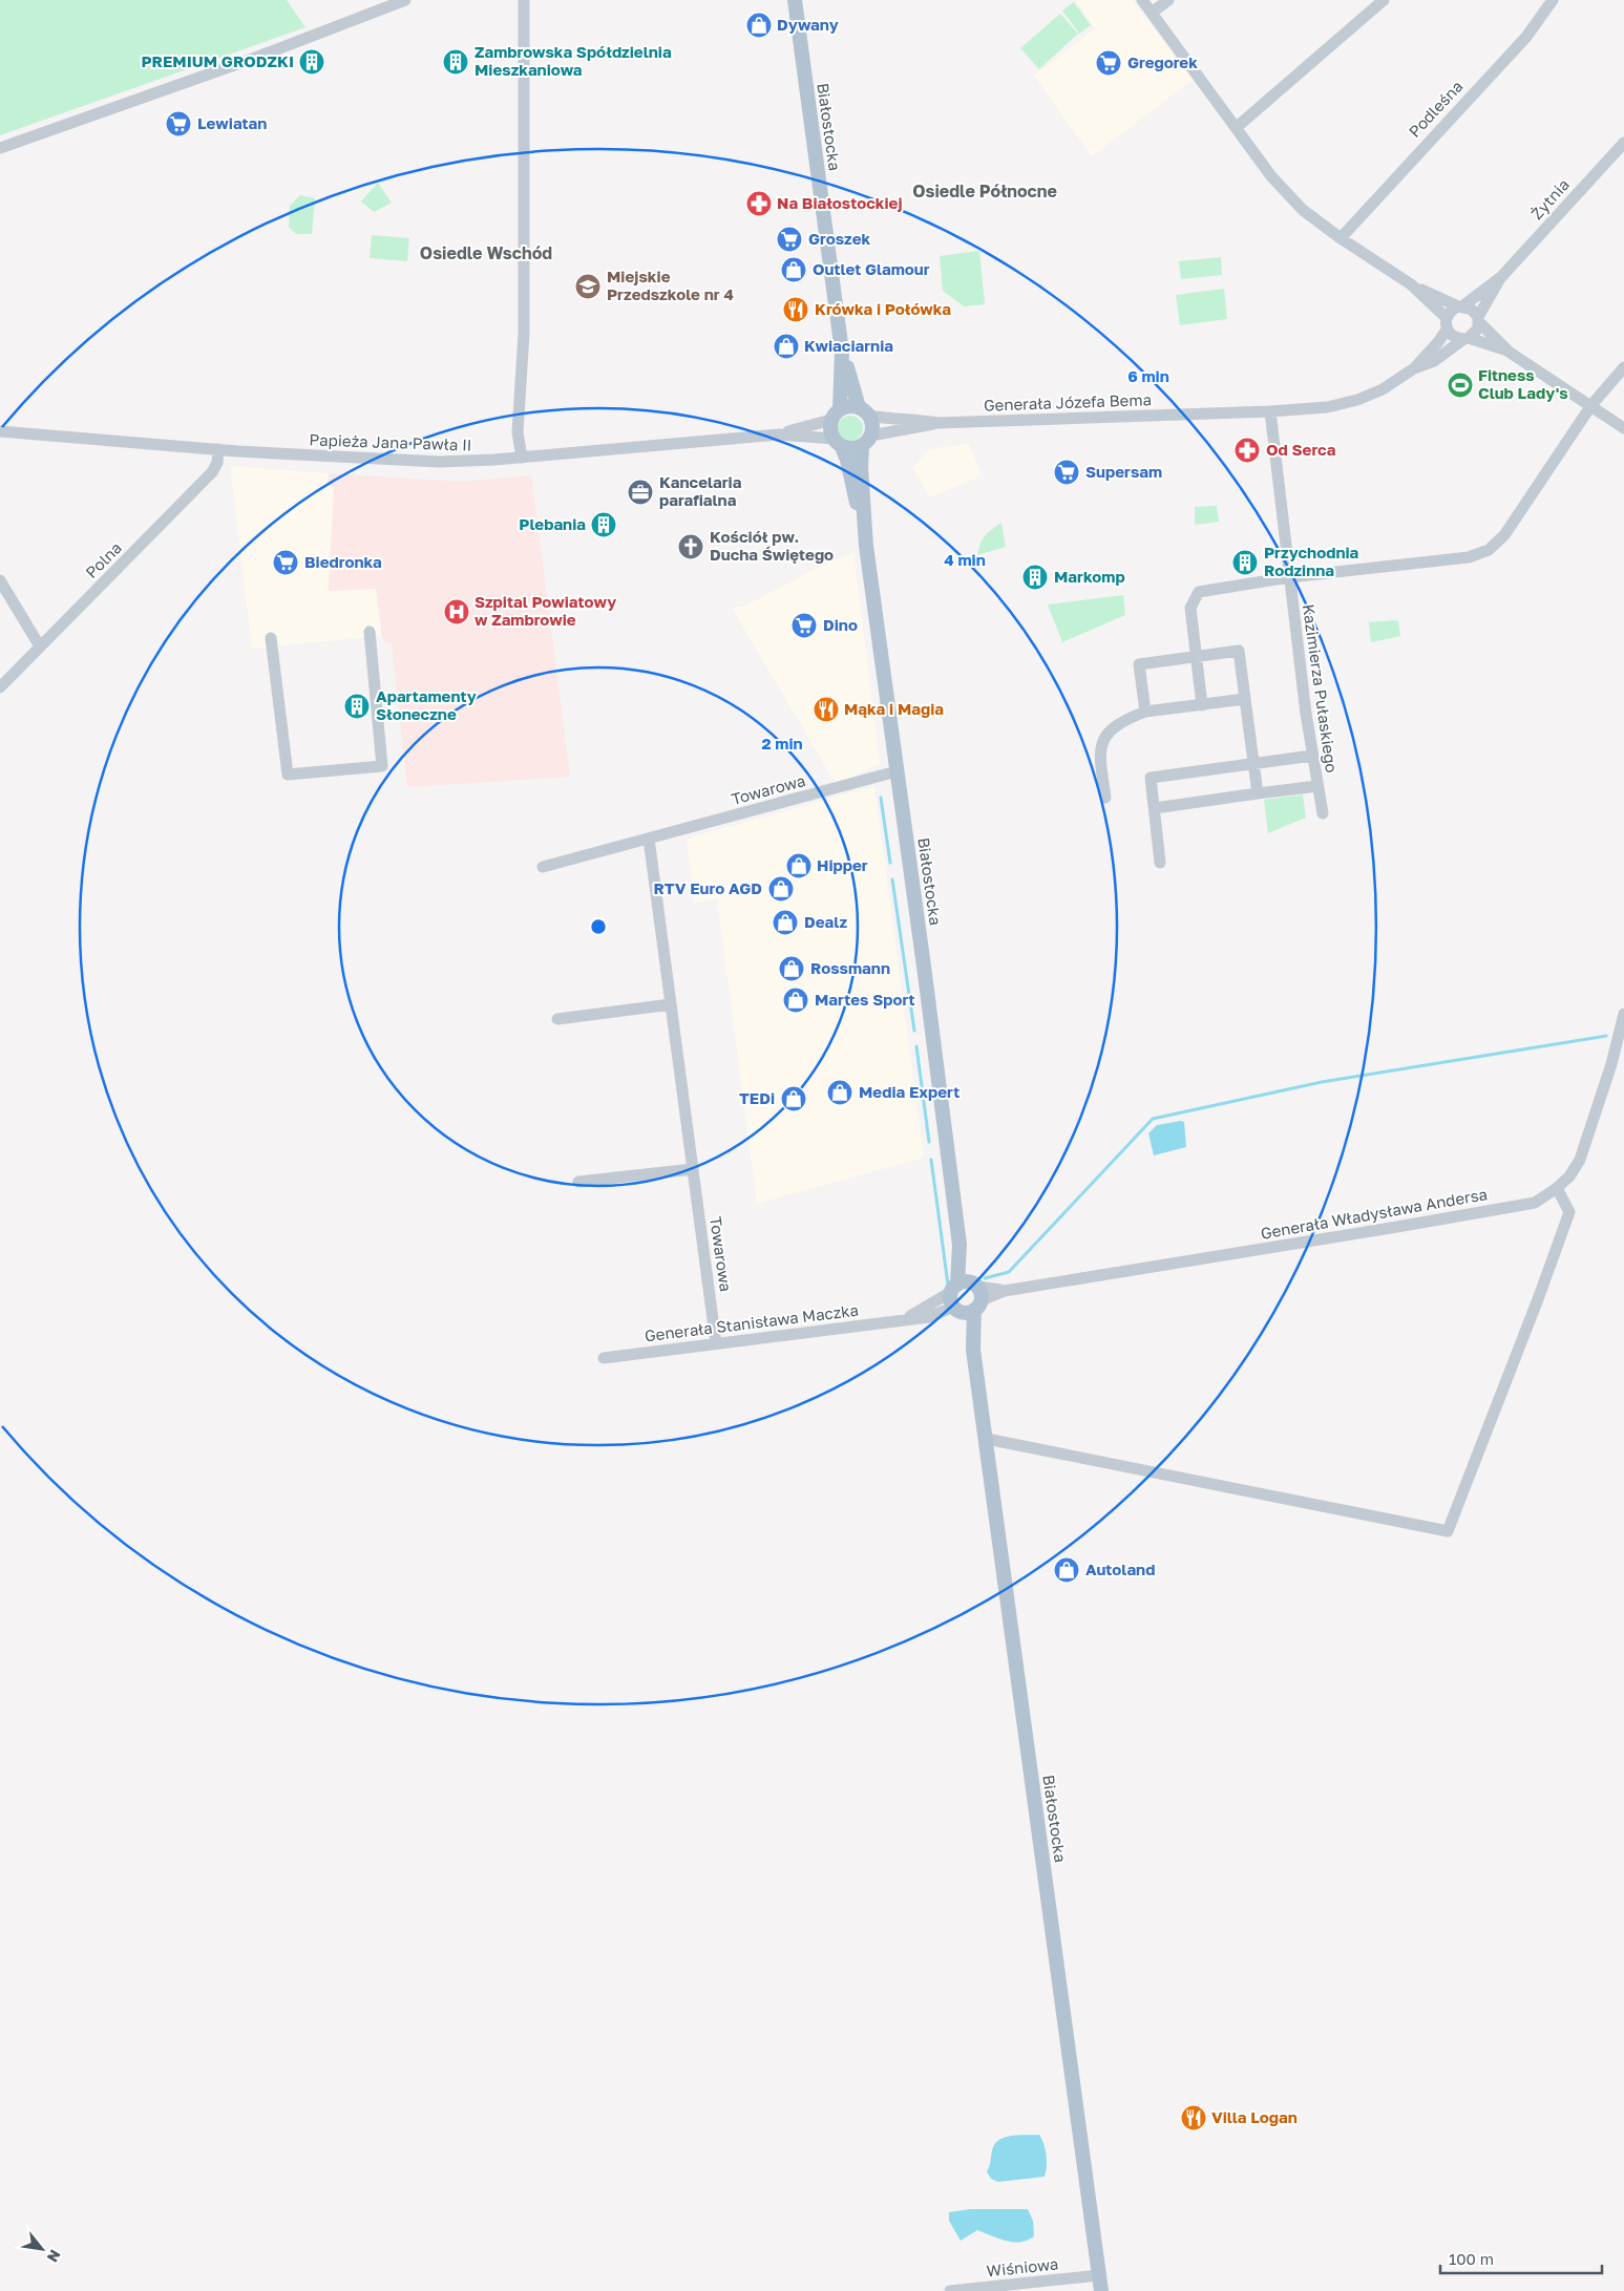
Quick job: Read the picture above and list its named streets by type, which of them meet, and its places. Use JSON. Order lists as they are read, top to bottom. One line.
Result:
{"streets":{"main road":["Białostocka"],"street":["Podleśna","Żytnia","Generała Józefa Bema","Papieża Jana Pawła II","Polna","Kazimierza Pułaskiego","Towarowa","Generała Władysława Andersa","Generała Stanisława Maczka","Wiśniowa"]},"crossings":[["Białostocka","Generała Józefa Bema"],["Białostocka","Papieża Jana Pawła II"],["Białostocka","Towarowa"],["Białostocka","Generała Władysława Andersa"],["Białostocka","Generała Stanisława Maczka"],["Białostocka","Wiśniowa"],["Żytnia","Generała Józefa Bema"],["Generała Józefa Bema","Papieża Jana Pawła II"],["Generała Józefa Bema","Kazimierza Pułaskiego"],["Papieża Jana Pawła II","Polna"],["Towarowa","Generała Stanisława Maczka"]],"districts":["Osiedle Północne","Osiedle Wschód"],"places":{"shop":["Dywany","Outlet Glamour","Kwiaciarnia","Hipper","RTV Euro AGD","Dealz","Rossmann","Martes Sport","Media Expert","TEDi","Autoland"],"building":["PREMIUM GRODZKI","Zambrowska Spółdzielnia Mieszkaniowa","Plebania","Przychodnia Rodzinna","Markomp","Apartamenty Słoneczne"],"supermarket":["Gregorek","Lewiatan","Groszek","Supersam","Biedronka","Dino"],"pharmacy":["Na Białostockiej","Od Serca"],"school or university":["Miejskie Przedszkole nr 4"],"restaurant":["Krówka i Połówka","Mąka i Magia","Villa Logan"],"sports":["Fitness Club Lady's"],"office":["Kancelaria parafialna"],"church":["Kościół pw. Ducha Świętego"],"hospital":["Szpital Powiatowy w Zambrowie"]},"scale_bar":"100 m","north":"bottom right","rings":["6 min","4 min","2 min"]}
